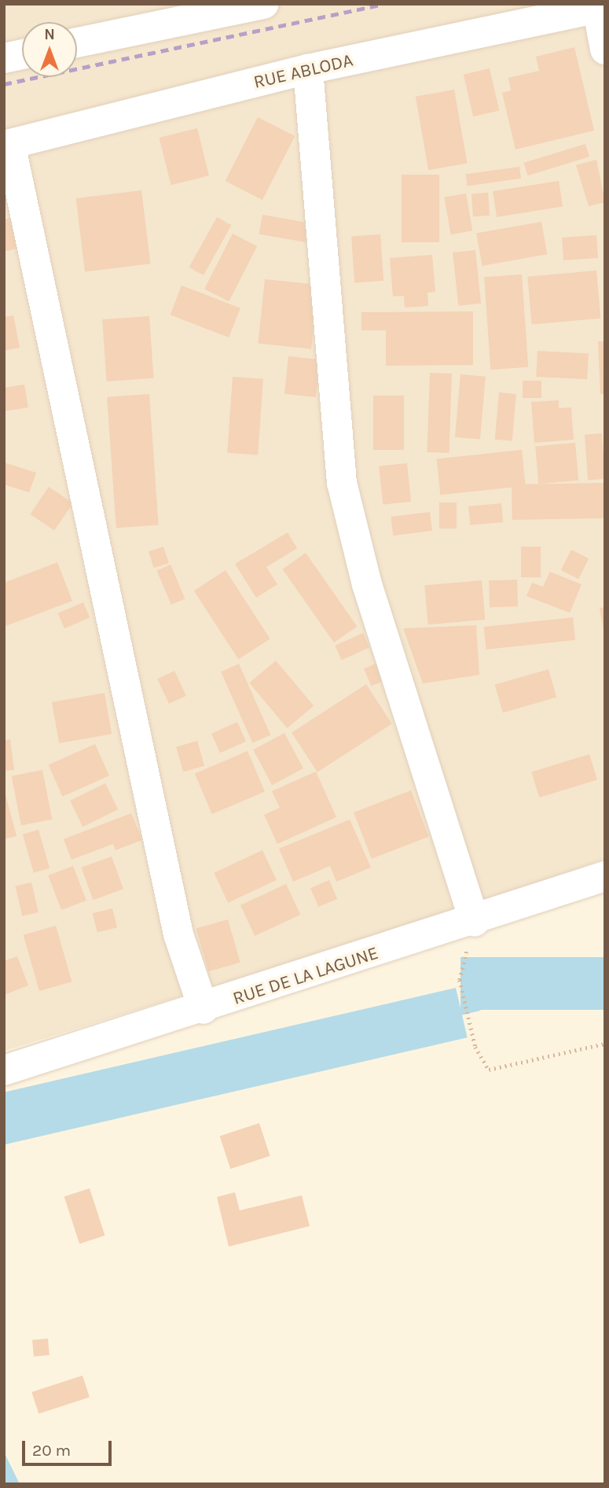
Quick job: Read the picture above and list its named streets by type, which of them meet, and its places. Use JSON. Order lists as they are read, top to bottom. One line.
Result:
{"streets":{"street":["RUE ABLODA","RUE DE LA LAGUNE"]},"scale_bar":"20 m","north":"top"}
